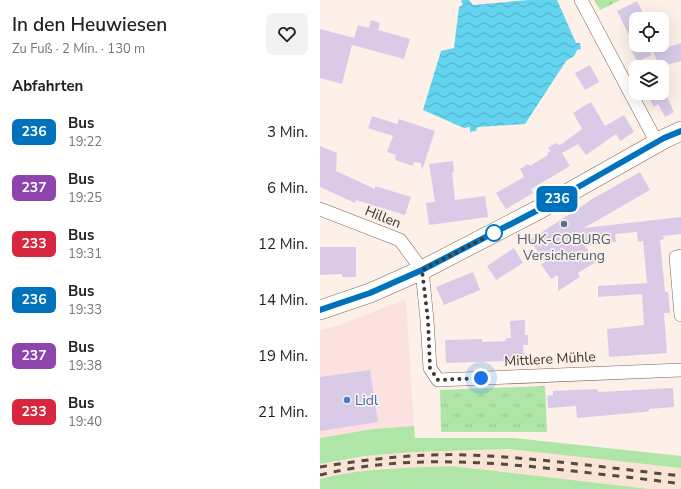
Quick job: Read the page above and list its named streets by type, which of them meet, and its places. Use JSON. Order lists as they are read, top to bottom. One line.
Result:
{"streets":{"street":["Hillen","Mittlere Mühle"]},"crossings":[["Hillen","Mittlere Mühle"]],"places":["HUK-COBURG Versicherung","Lidl"],"lines":["bus line 236"],"page":{"heading":[["In den Heuwiesen","Zu Fuß · 2 Min. · 130 m"],"Abfahrten"],"on_map":"236","list":[{"mark":"236","name":"Bus","note":"19:22","value":"3 Min."},{"mark":"237","name":"Bus","note":"19:25","value":"6 Min."},{"mark":"233","name":"Bus","note":"19:31","value":"12 Min."},{"mark":"236","name":"Bus","note":"19:33","value":"14 Min."},{"mark":"237","name":"Bus","note":"19:38","value":"19 Min."},{"mark":"233","name":"Bus","note":"19:40","value":"21 Min."}]}}
